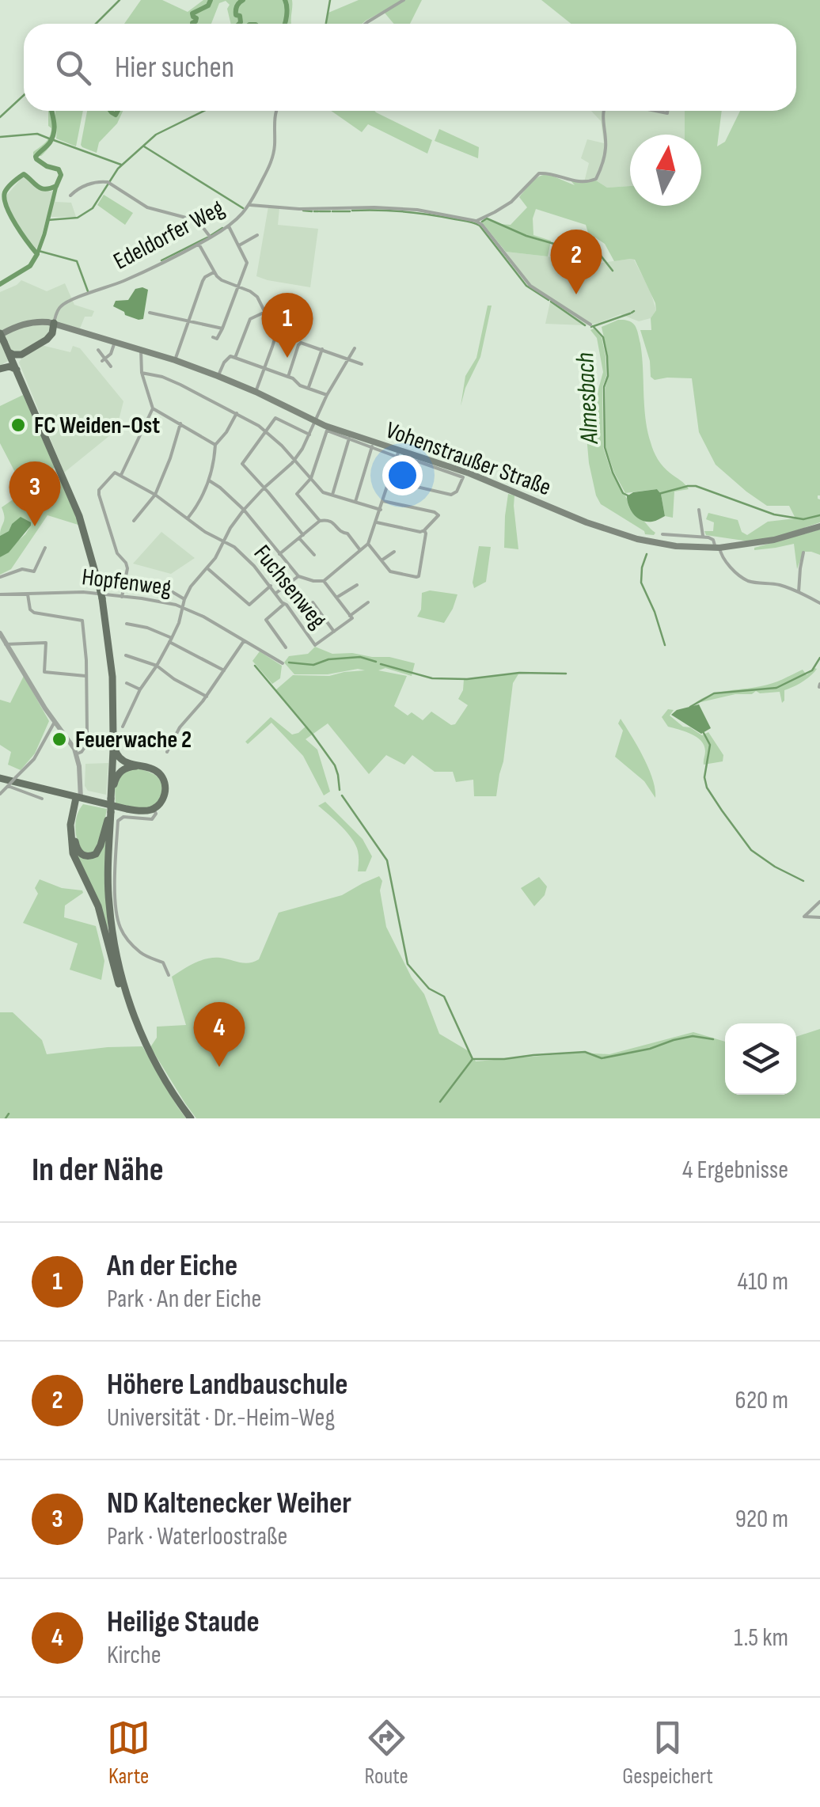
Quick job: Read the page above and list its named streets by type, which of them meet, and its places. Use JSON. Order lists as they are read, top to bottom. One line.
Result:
{"streets":{"main road":["Vohenstraußer Straße"],"street":["Edeldorfer Weg","Hopfenweg","Fuchsenweg"]},"crossings":[["Edeldorfer Weg","Vohenstraußer Straße"]],"water":["Almesbach"],"places":["FC Weiden-Ost","Feuerwache 2"],"north":"top","page":{"search":"Hier suchen","pins":["2","1","3","4"],"heading":["In der Nähe","4 Ergebnisse"],"list":[{"mark":"1","name":"An der Eiche","note":"Park · An der Eiche","value":"410 m"},{"mark":"2","name":"Höhere Landbauschule","note":"Universität · Dr.-Heim-Weg","value":"620 m"},{"mark":"3","name":"ND Kaltenecker Weiher","note":"Park · Waterloostraße","value":"920 m"},{"mark":"4","name":"Heilige Staude","note":"Kirche","value":"1.5 km"}],"nav":["Karte","Route","Gespeichert"]}}
